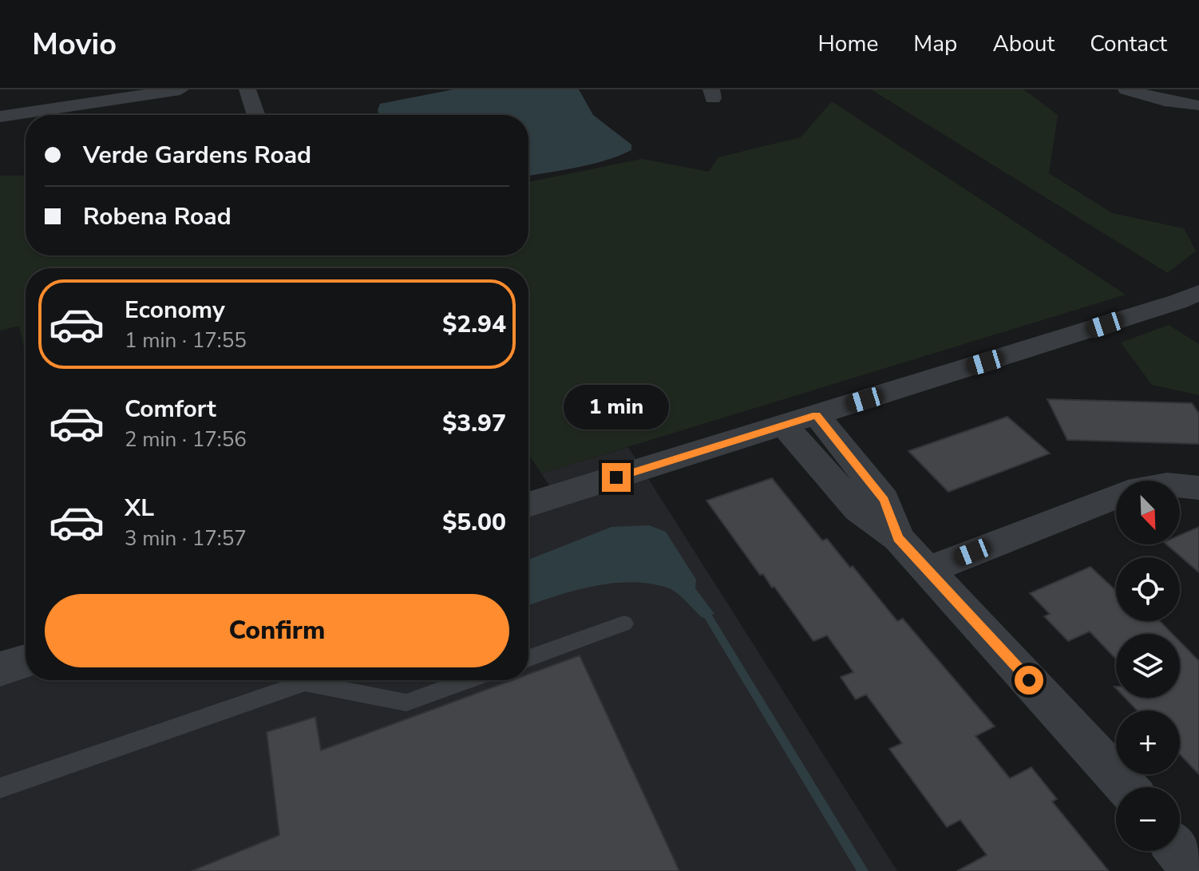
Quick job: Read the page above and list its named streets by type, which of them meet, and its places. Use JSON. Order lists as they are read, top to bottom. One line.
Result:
{"north":"bottom right","page":{"header":"Movio","nav":["Home","Map","About","Contact"],"banner":["Verde Gardens Road","Robena Road"],"list":[{"name":"Economy","note":"1 min · 17:55","value":"$2.94"},{"name":"Comfort","note":"2 min · 17:56","value":"$3.97"},{"name":"XL","note":"3 min · 17:57","value":"$5.00"}],"bubble":"1 min","map_buttons":["+","−"],"buttons":"Confirm"}}
